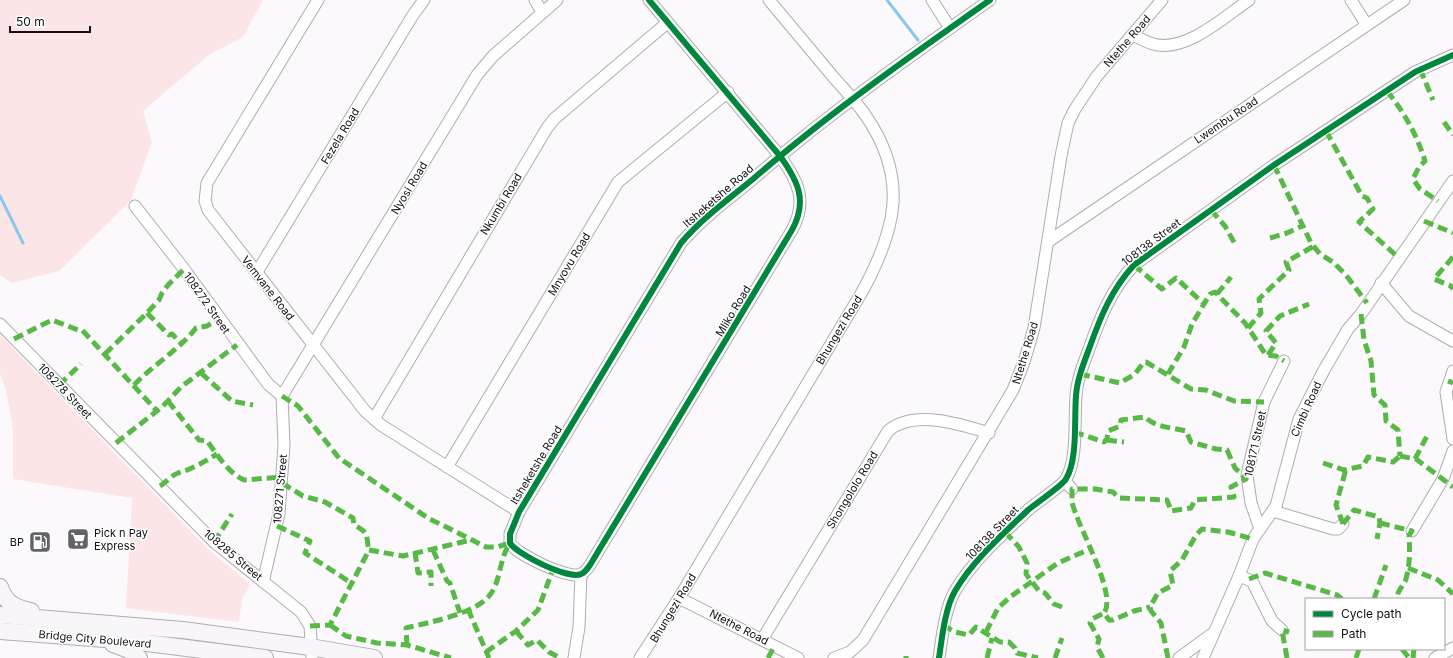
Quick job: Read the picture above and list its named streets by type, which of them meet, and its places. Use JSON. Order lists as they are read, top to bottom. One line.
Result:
{"streets":{"street":["Ntethe Road","Lwembu Road","Fezela Road","Nyosi Road","Itsheketshe Road","Nkumbi Road","108138 Street","Mnyovu Road","Vemvane Road","108272 Street","Mliko Road","Bhungezi Road","108278 Street","Cimbi Road","108171 Street","108271 Street","Shongololo Road","108285 Street","Bridge City Boulevard"]},"crossings":[["Ntethe Road","Lwembu Road"],["Ntethe Road","Bhungezi Road"],["Ntethe Road","Shongololo Road"],["Fezela Road","Vemvane Road"],["Nyosi Road","Vemvane Road"],["Nyosi Road","108272 Street"],["Nyosi Road","108271 Street"],["Itsheketshe Road","Vemvane Road"],["Itsheketshe Road","Mliko Road"],["Itsheketshe Road","Bhungezi Road"],["Nkumbi Road","Vemvane Road"],["Nkumbi Road","Mliko Road"],["Mnyovu Road","Vemvane Road"],["Mnyovu Road","Mliko Road"],["108272 Street","108271 Street"],["108278 Street","108285 Street"],["Cimbi Road","108171 Street"],["108271 Street","108285 Street"],["108285 Street","Bridge City Boulevard"]],"places":{"supermarket":["Pick n Pay Express"],"fuel station":["BP"]},"legend":["Cycle path","Path"],"scale_bar":"50 m"}
